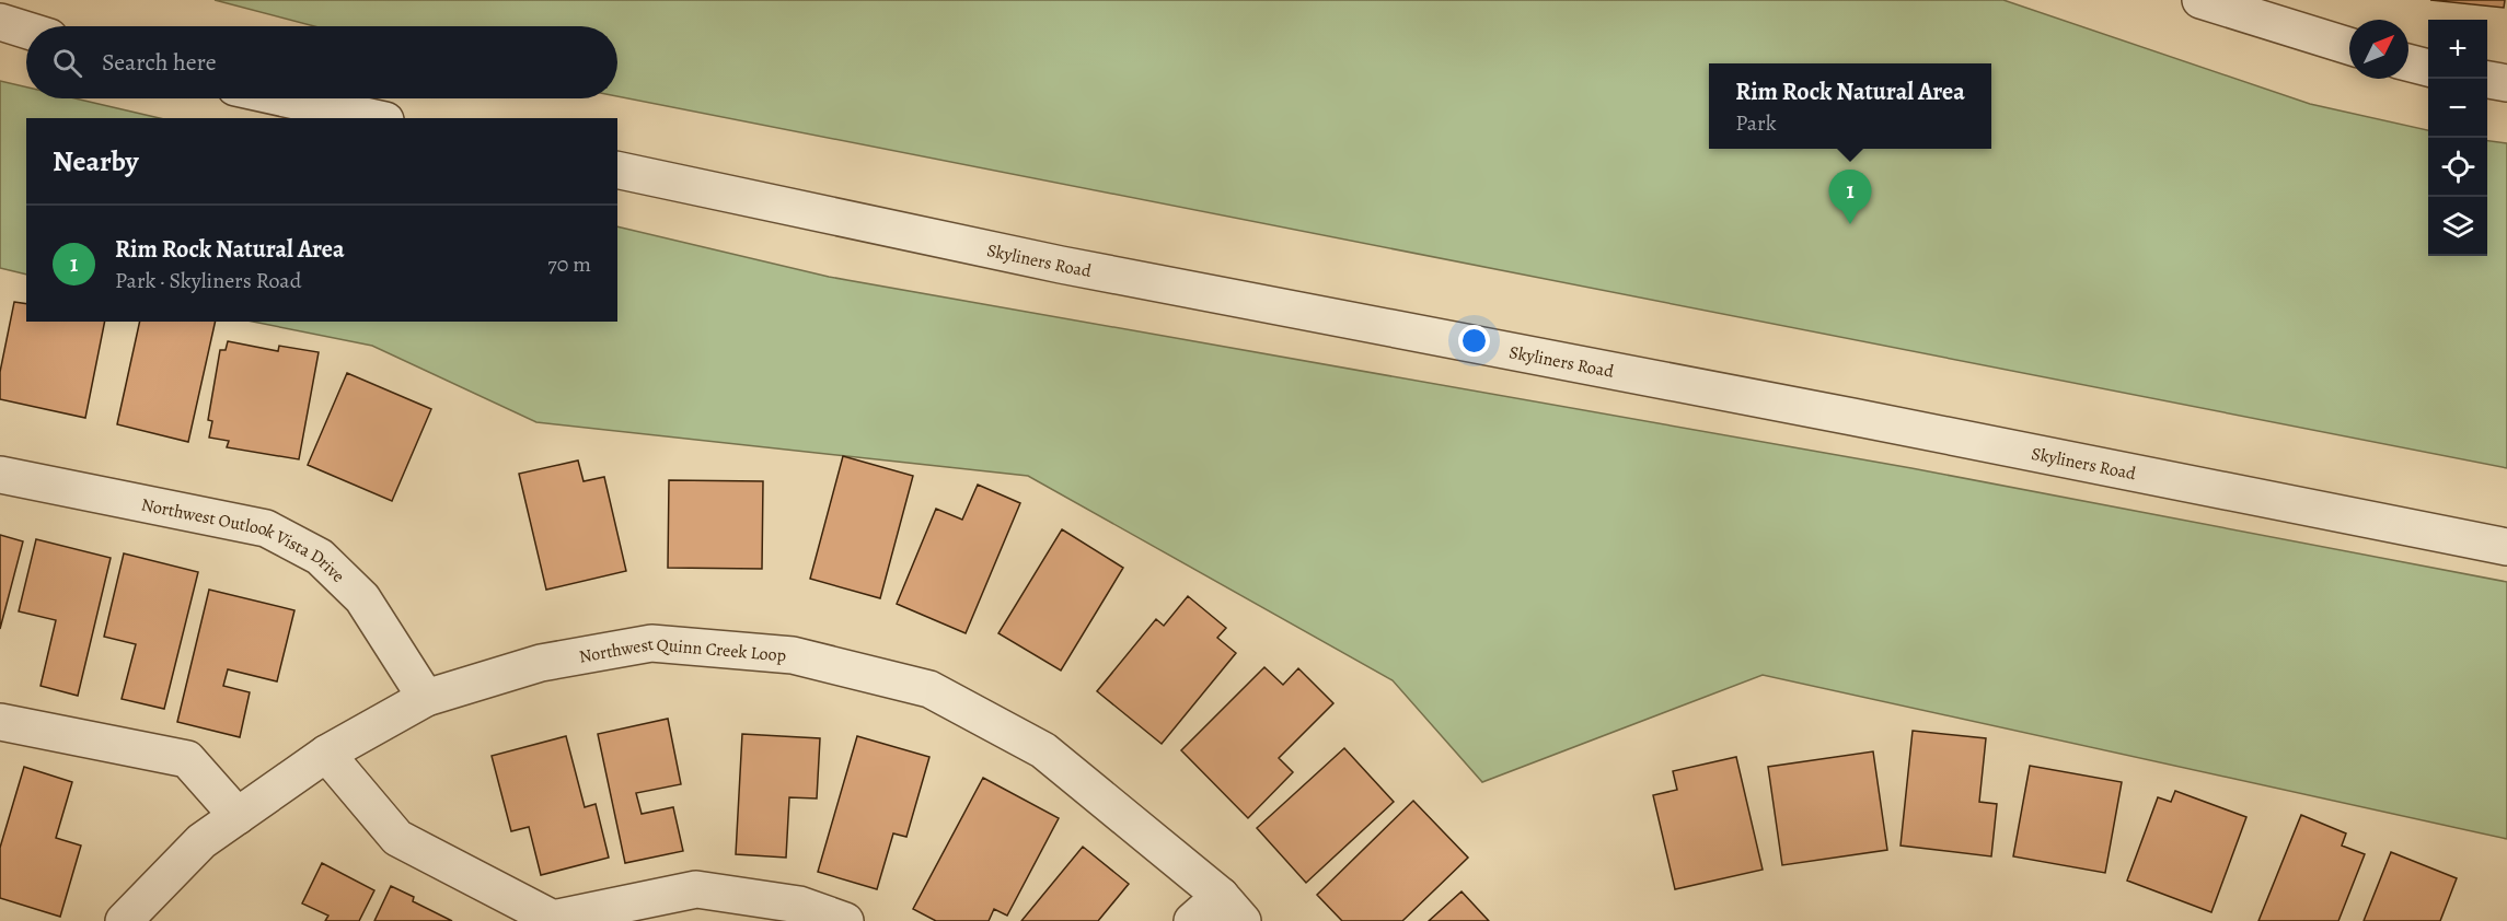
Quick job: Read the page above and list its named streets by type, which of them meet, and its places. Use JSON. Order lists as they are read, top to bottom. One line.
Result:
{"streets":{"street":["Skyliners Road","Northwest Outlook Vista Drive","Northwest Quinn Creek Loop"]},"crossings":[["Northwest Outlook Vista Drive","Northwest Quinn Creek Loop"]],"north":"top right","page":{"map_buttons":["+","−"],"search":"Search here","popup":["Rim Rock Natural Area","Park"],"heading":"Nearby","pins":"1","list":[{"mark":"1","name":"Rim Rock Natural Area","note":"Park · Skyliners Road","value":"70 m"}]}}
